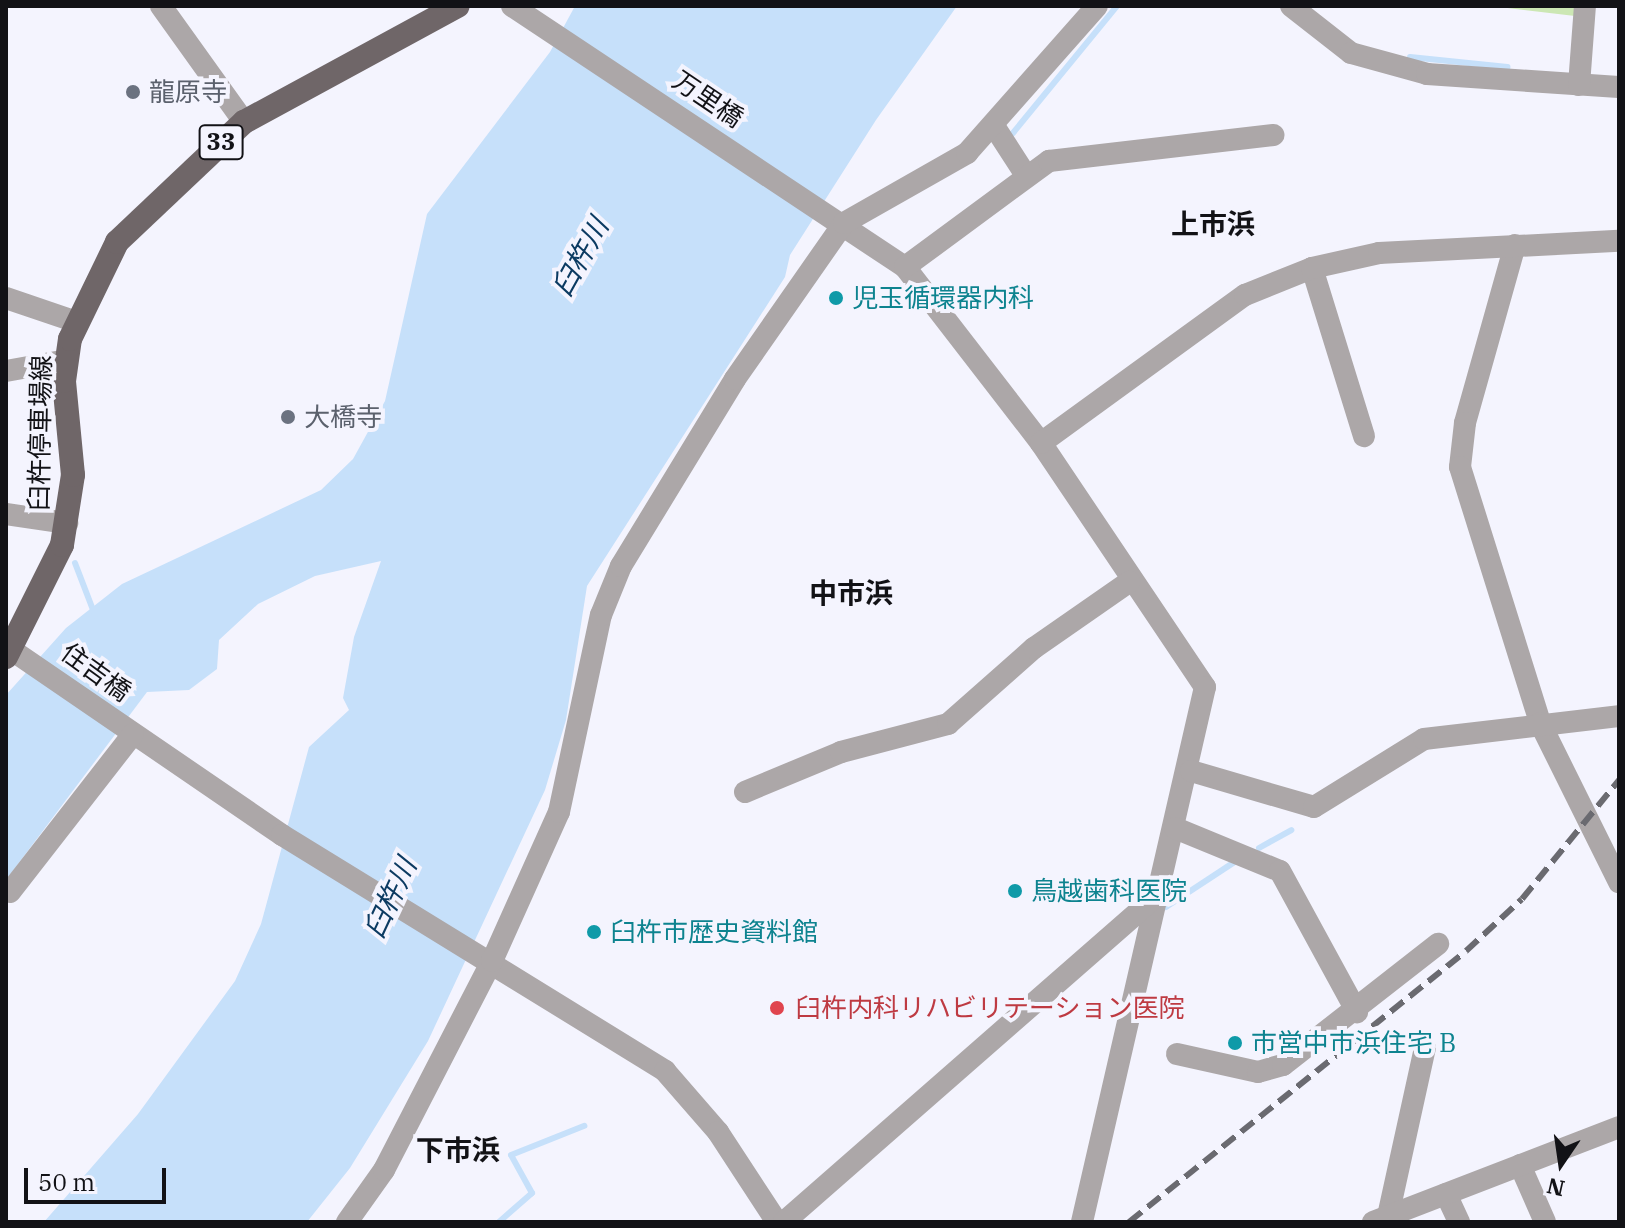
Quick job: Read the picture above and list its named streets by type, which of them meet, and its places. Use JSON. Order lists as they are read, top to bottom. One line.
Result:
{"streets":{"main road":["33","臼杵停車場線"],"street":["万里橋","住吉橋"]},"crossings":[["臼杵停車場線","住吉橋"]],"districts":["上市浜","中市浜","下市浜"],"water":["臼杵川"],"places":["龍原寺","児玉循環器内科","大橋寺","鳥越歯科医院","臼杵市歴史資料館","臼杵内科リハビリテーション医院","市営中市浜住宅 B"],"scale_bar":"50 m","north":"bottom"}
